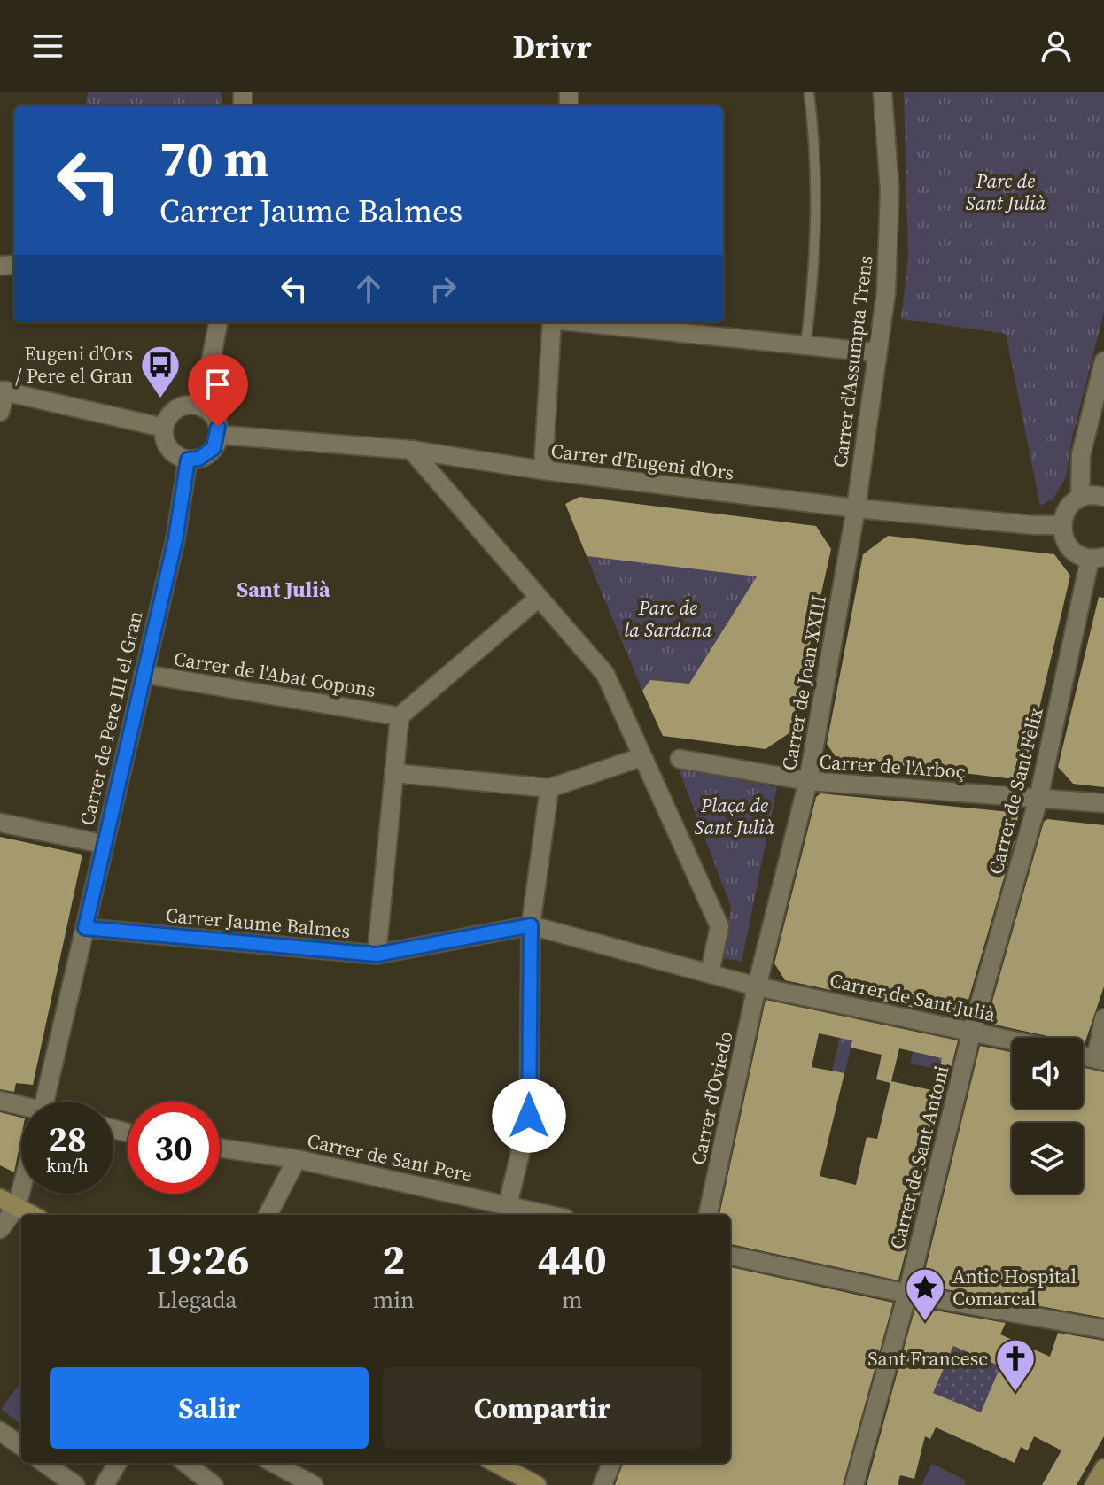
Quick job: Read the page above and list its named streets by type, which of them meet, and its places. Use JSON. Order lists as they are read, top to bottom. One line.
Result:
{"streets":{"street":["Carrer d'Assumpta Trens","Carrer d'Eugeni d'Ors","Carrer de l'Abat Copons","Carrer de Joan XXIII","Carrer de Pere III el Gran","Carrer de l'Arboç","Carrer de Sant Fèlix","Carrer Jaume Balmes","Carrer de Sant Julià","Carrer d'Oviedo","Carrer de Sant Pere","Carrer de Sant Antoni"]},"crossings":[["Carrer d'Assumpta Trens","Carrer d'Eugeni d'Ors"],["Carrer d'Assumpta Trens","Carrer de Joan XXIII"],["Carrer d'Eugeni d'Ors","Carrer de Joan XXIII"],["Carrer d'Eugeni d'Ors","Carrer de Pere III el Gran"],["Carrer de l'Abat Copons","Carrer de Pere III el Gran"],["Carrer de Joan XXIII","Carrer de l'Arboç"],["Carrer de Joan XXIII","Carrer Jaume Balmes"],["Carrer de Joan XXIII","Carrer de Sant Julià"],["Carrer de Joan XXIII","Carrer d'Oviedo"],["Carrer de Pere III el Gran","Carrer Jaume Balmes"],["Carrer de l'Arboç","Carrer de Sant Fèlix"],["Carrer de Sant Fèlix","Carrer de Sant Julià"],["Carrer de Sant Fèlix","Carrer de Sant Antoni"],["Carrer Jaume Balmes","Carrer de Sant Julià"],["Carrer Jaume Balmes","Carrer d'Oviedo"],["Carrer de Sant Julià","Carrer d'Oviedo"],["Carrer de Sant Julià","Carrer de Sant Antoni"]],"districts":["Sant Julià"],"parks":["Parc de Sant Julià","Parc de la Sardana","Plaça de Sant Julià"],"places":{"bus stop":["Eugeni d'Ors / Pere el Gran"],"place":["Antic Hospital Comarcal"],"church":["Sant Francesc"]},"page":{"header":"Drivr","turn":["70 m","Carrer Jaume Balmes"],"speed":"28 km/h","limit":"30","eta":["19:26","Llegada","2","min","440","m"],"buttons":["Salir","Compartir"]}}
